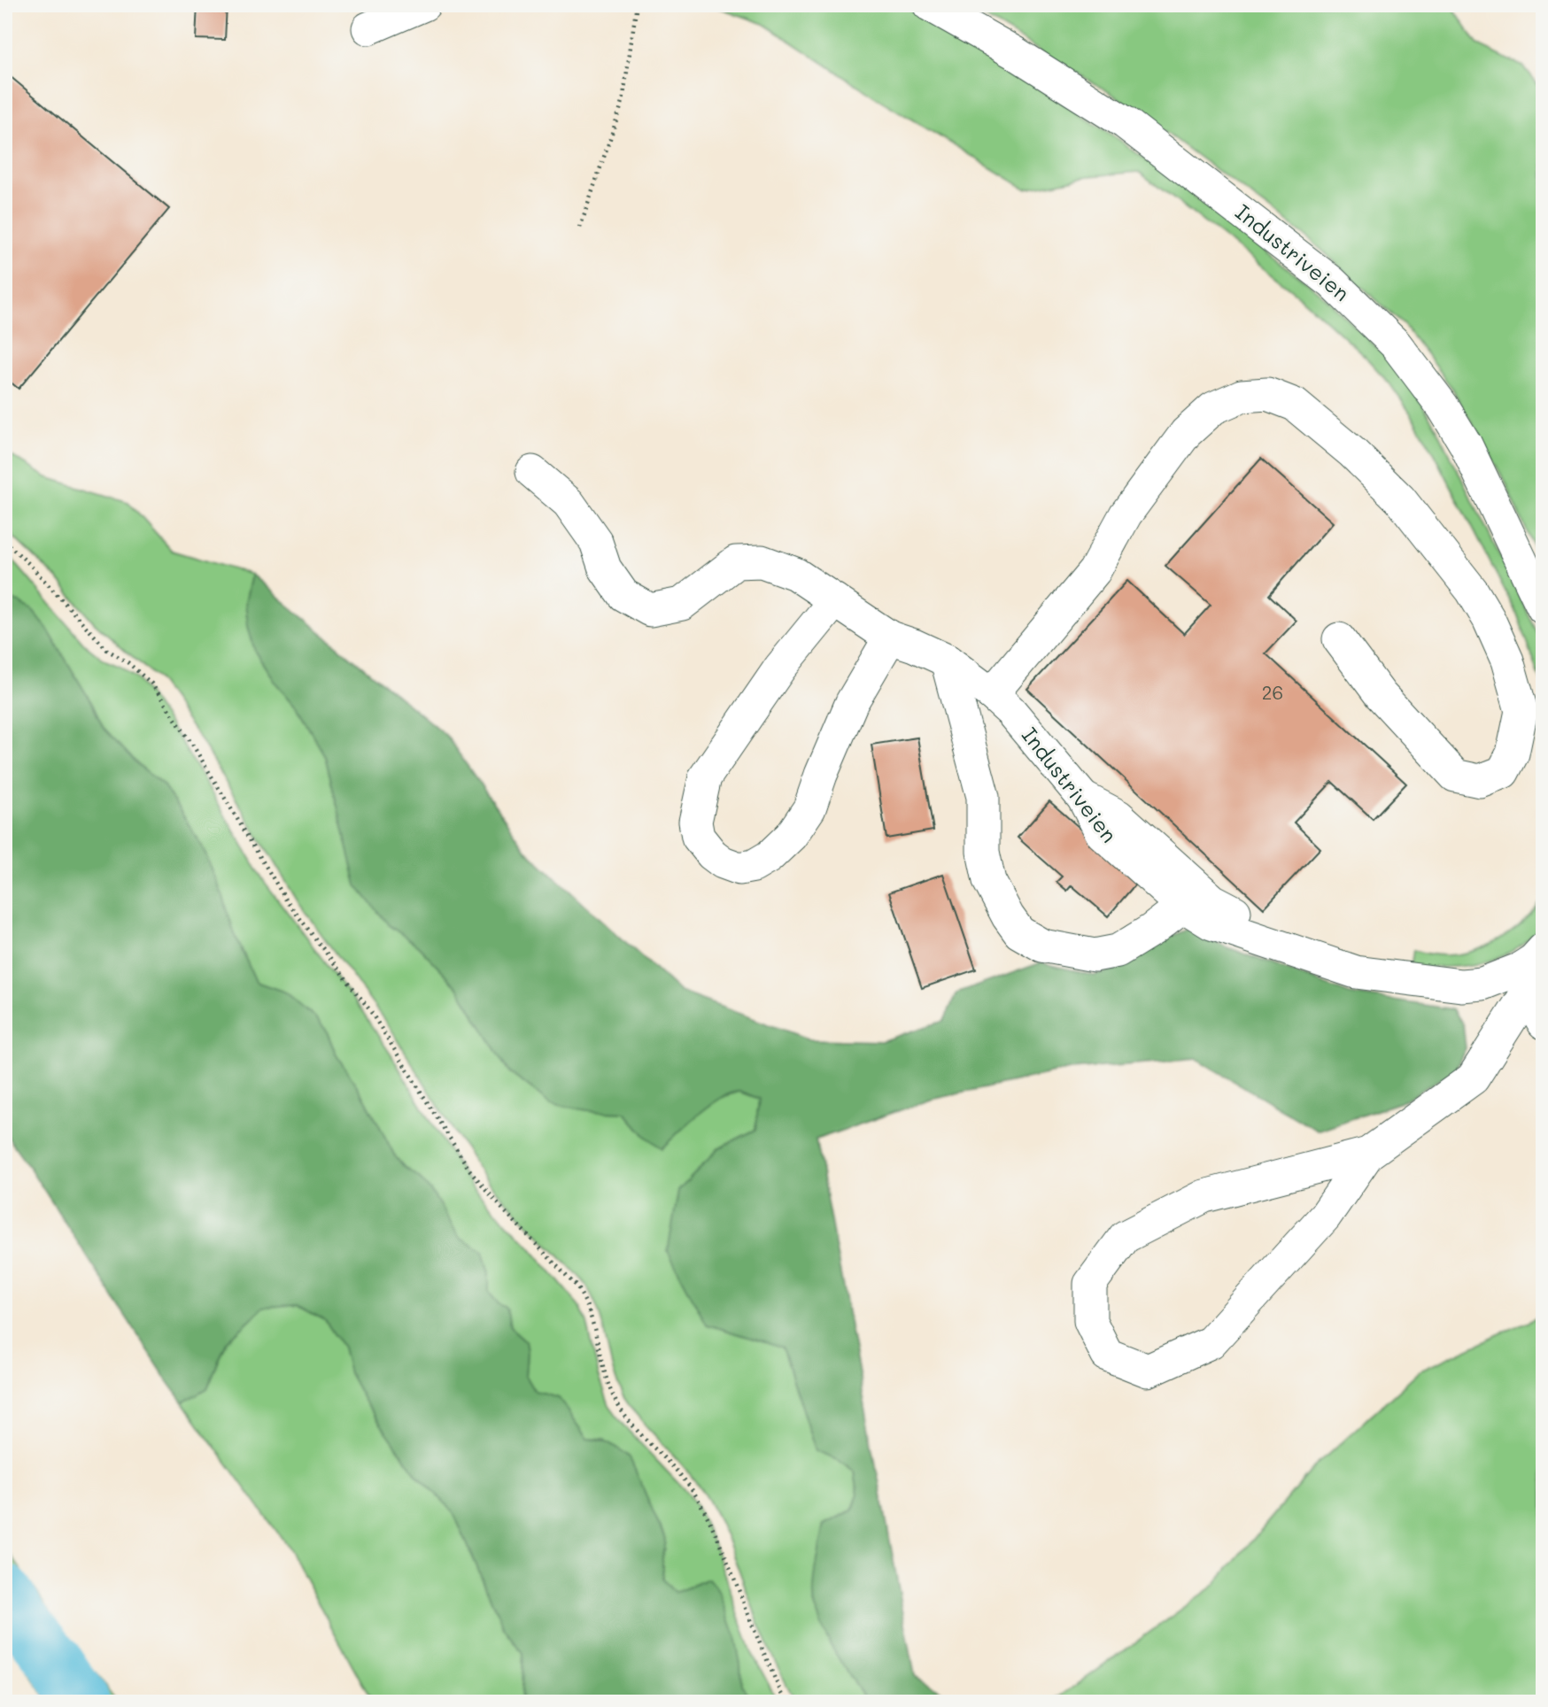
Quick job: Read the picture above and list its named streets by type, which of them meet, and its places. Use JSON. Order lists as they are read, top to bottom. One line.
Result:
{"streets":{"street":["Industriveien"]},"house_numbers":["26"]}
